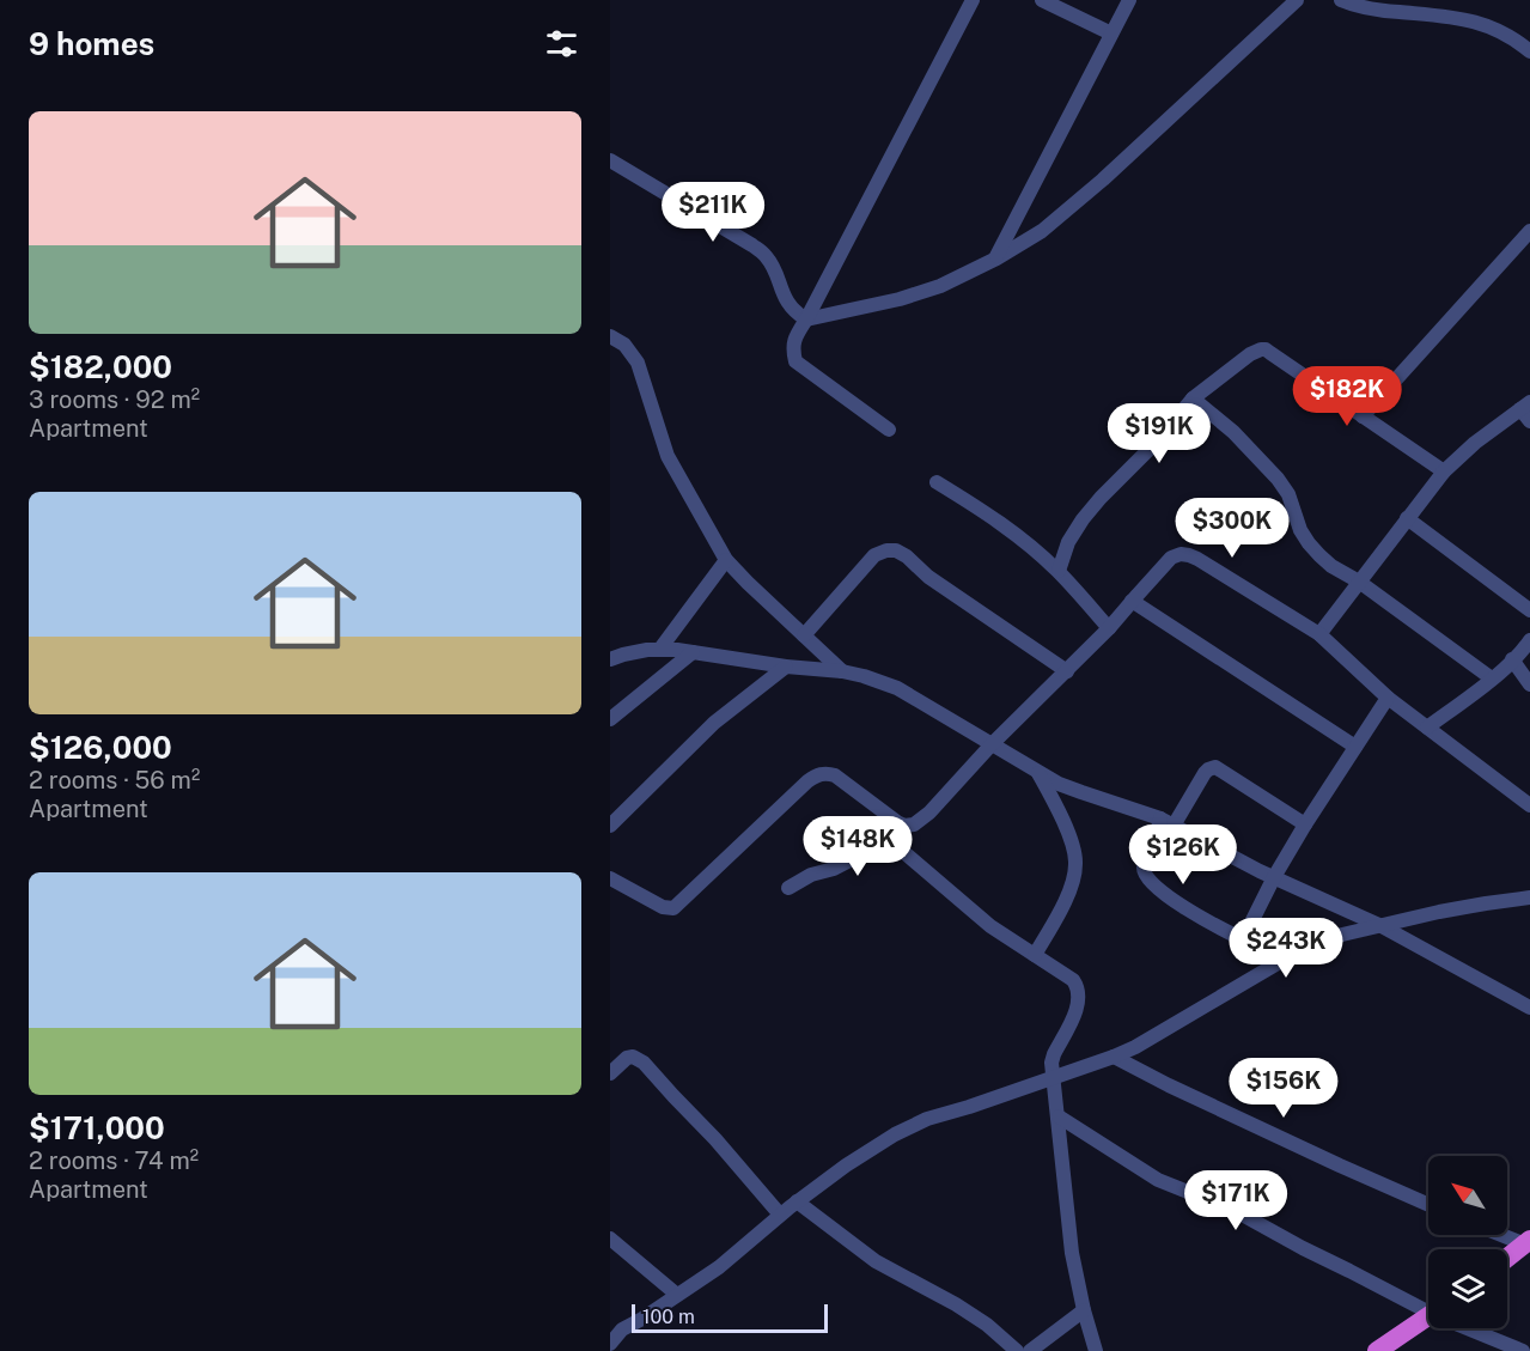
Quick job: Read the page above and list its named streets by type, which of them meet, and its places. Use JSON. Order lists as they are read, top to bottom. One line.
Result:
{"scale_bar":"100 m","north":"top left","page":{"heading":"9 homes","list":[{"name":"$182,000","note":"3 rooms · 92 m² · Apartment"},{"name":"$126,000","note":"2 rooms · 56 m² · Apartment"},{"name":"$171,000","note":"2 rooms · 74 m² · Apartment"}],"price":["$211K","$182K","$191K","$300K","$148K","$126K","$243K","$156K","$171K"],"scale":"100 m"}}
